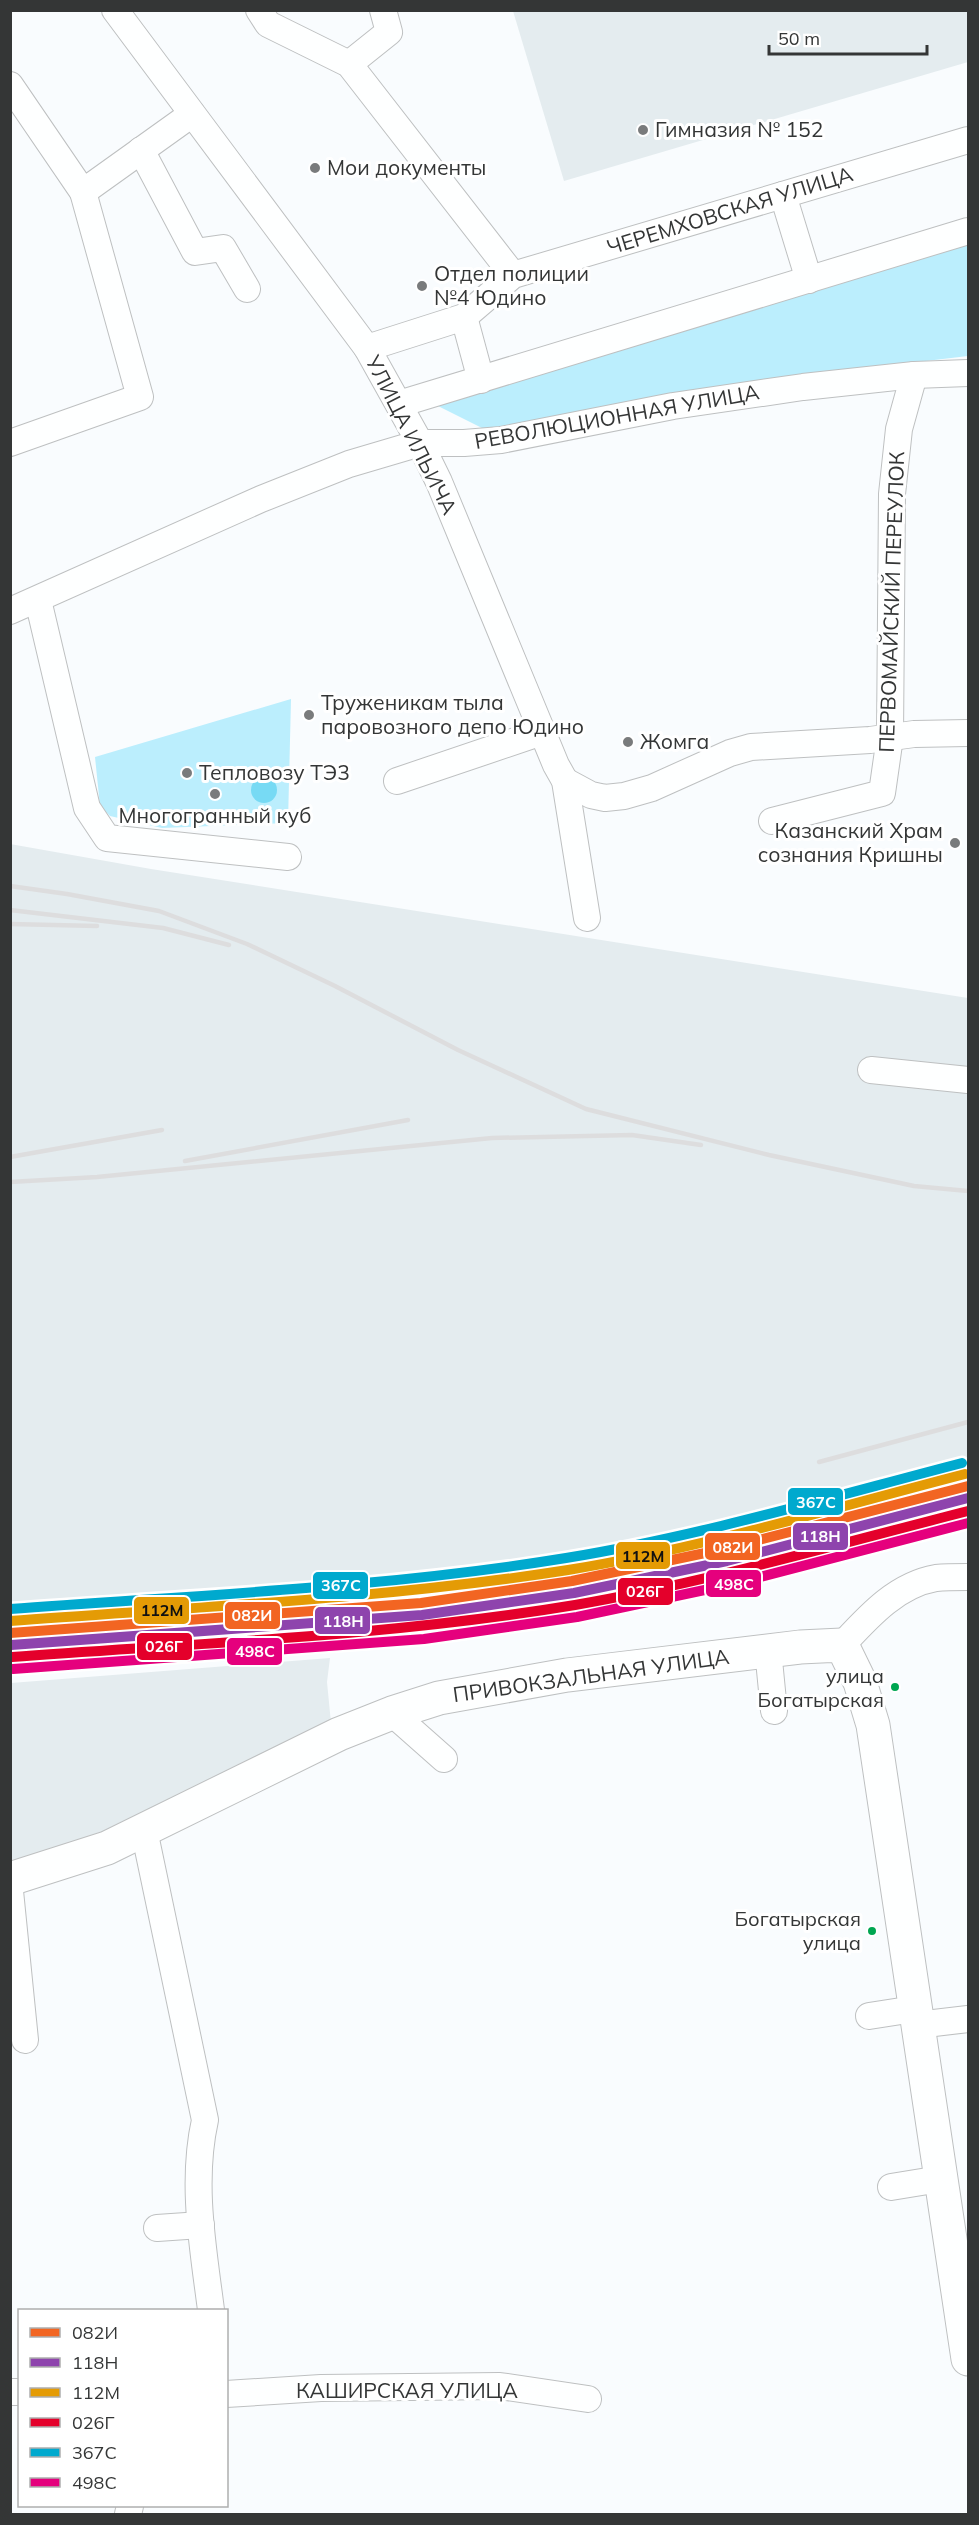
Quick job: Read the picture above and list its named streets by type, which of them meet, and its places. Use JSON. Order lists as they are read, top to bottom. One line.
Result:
{"streets":{"main road":["ПРИВОКЗАЛЬНАЯ УЛИЦА"],"street":["ЧЕРЕМХОВСКАЯ УЛИЦА","РЕВОЛЮЦИОННАЯ УЛИЦА","УЛИЦА ИЛЬИЧА","ПЕРВОМАЙСКИЙ ПЕРЕУЛОК","КАШИРСКАЯ УЛИЦА"]},"crossings":[["ЧЕРЕМХОВСКАЯ УЛИЦА","УЛИЦА ИЛЬИЧА"],["РЕВОЛЮЦИОННАЯ УЛИЦА","УЛИЦА ИЛЬИЧА"],["РЕВОЛЮЦИОННАЯ УЛИЦА","ПЕРВОМАЙСКИЙ ПЕРЕУЛОК"]],"places":["Гимназия № 152","Мои документы","Отдел полиции №4 Юдино","Труженикам тыла паровозного депо Юдино","Жомга","Тепловозу ТЭ3","Многогранный куб","Казанский Храм сознания Кришны","улица Богатырская","Богатырская улица"],"lines":["transit line 367С","transit line 112М","transit line 082И","transit line 118Н","transit line 026Г","transit line 498С"],"legend":["082И","118Н","112М","026Г","367С","498С"],"scale_bar":"50 m"}
